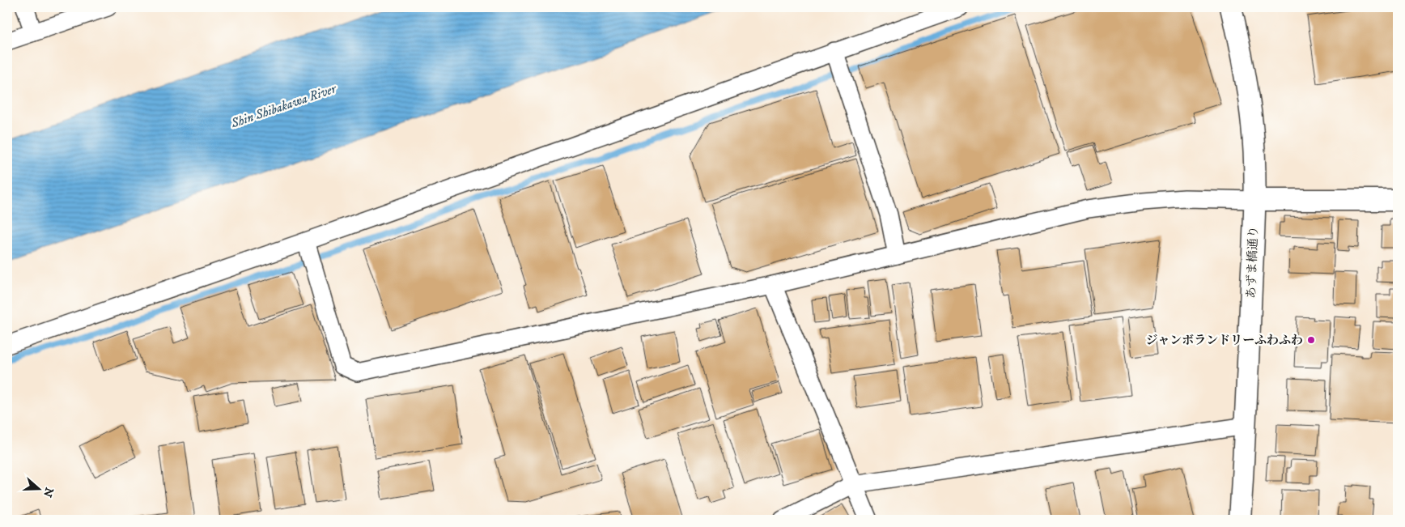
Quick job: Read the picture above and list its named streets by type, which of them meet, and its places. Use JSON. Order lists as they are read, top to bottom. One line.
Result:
{"streets":{"street":["あずま橋通り"]},"water":["Shin Shibakawa River"],"places":["ジャンボランドリーふわふわ"],"north":"right"}
